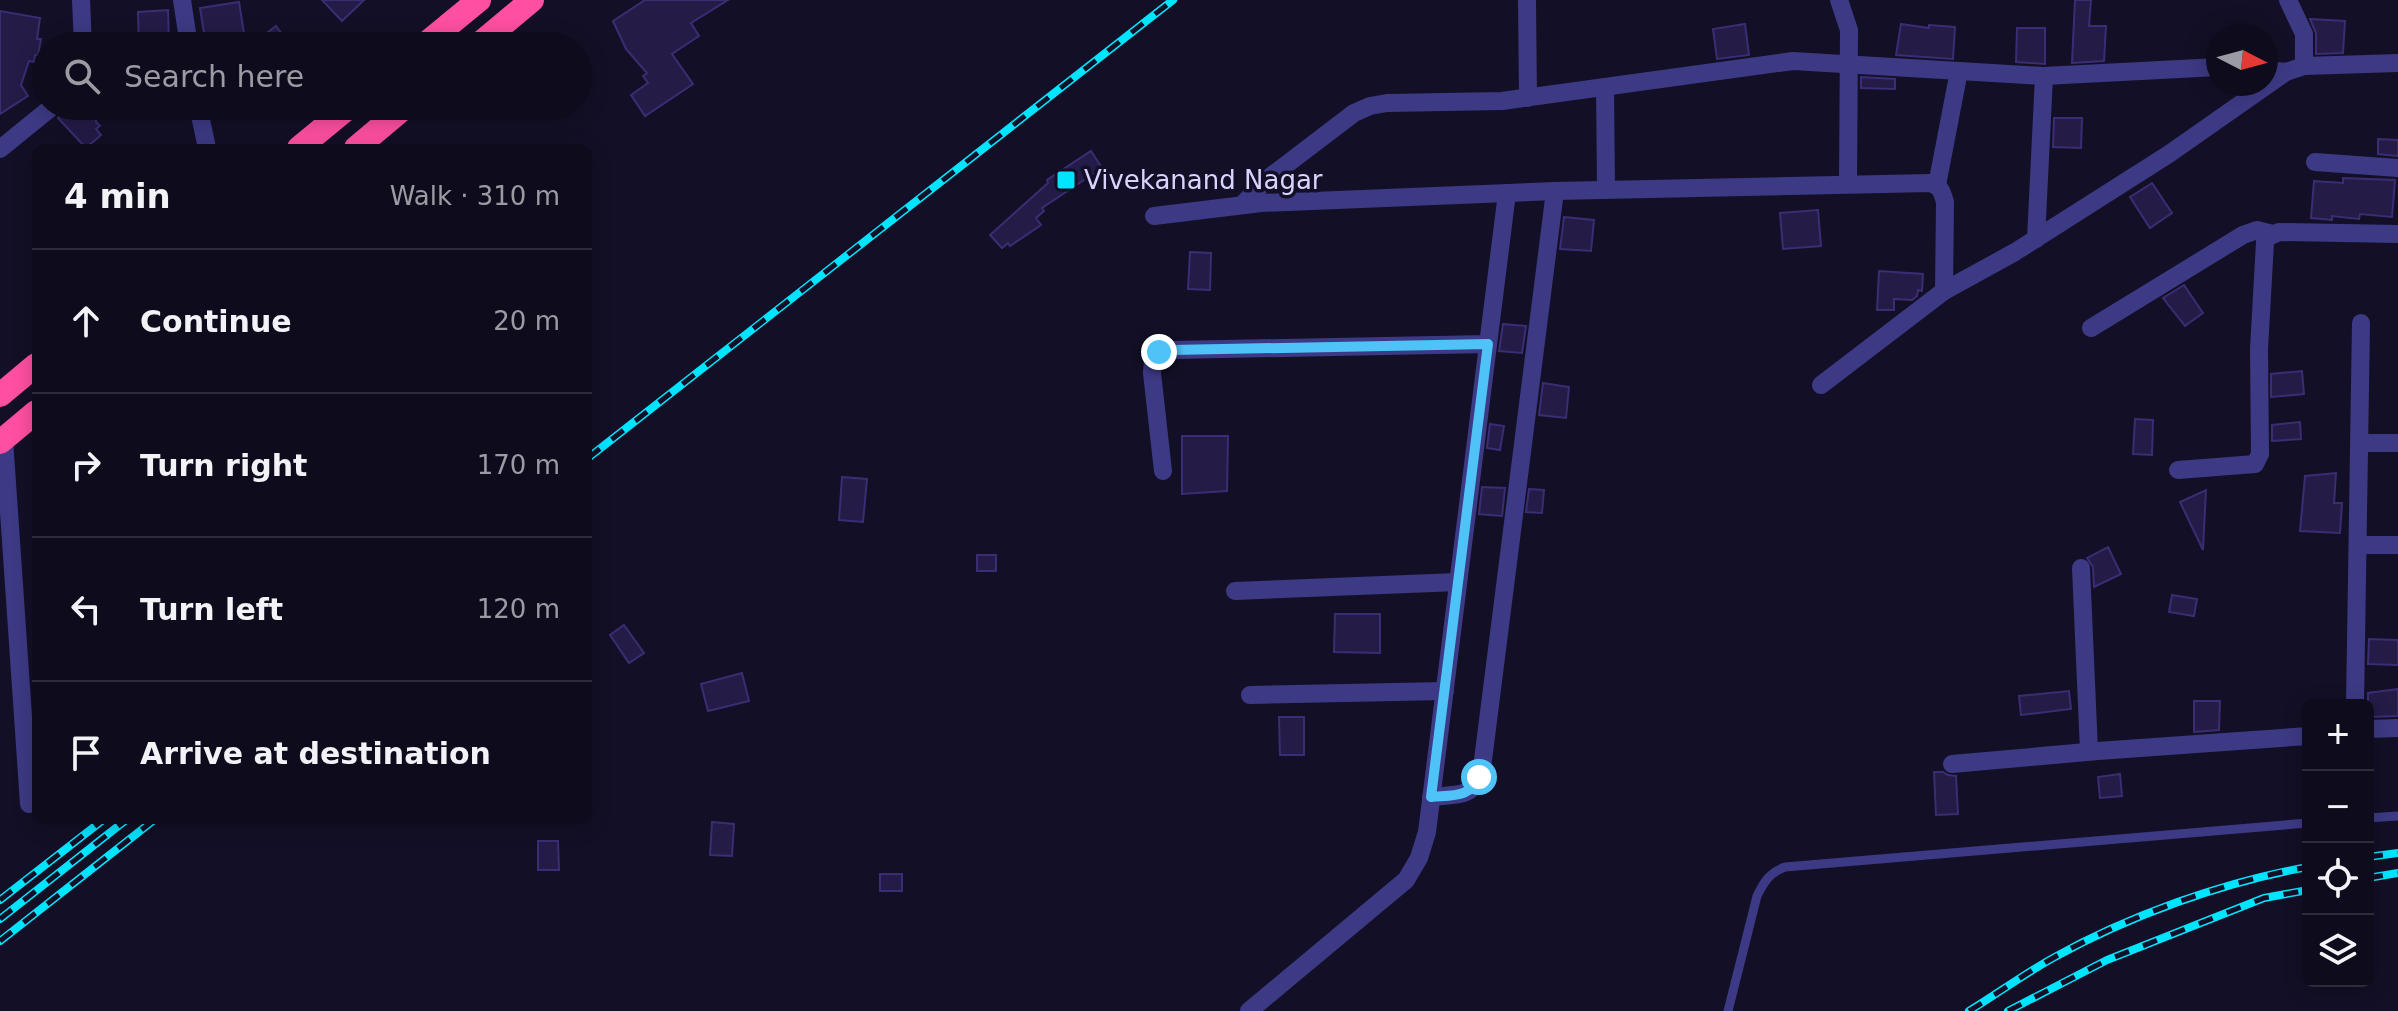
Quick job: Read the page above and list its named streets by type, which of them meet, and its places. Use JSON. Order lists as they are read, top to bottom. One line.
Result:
{"places":{"transit":["Vivekanand Nagar"]},"north":"right","page":{"search":"Search here","heading":["4 min","Walk · 310 m"],"list":[["Continue","20 m"],["Turn right","170 m"],["Turn left","120 m"],"Arrive at destination"],"map_buttons":["+","−"]}}
